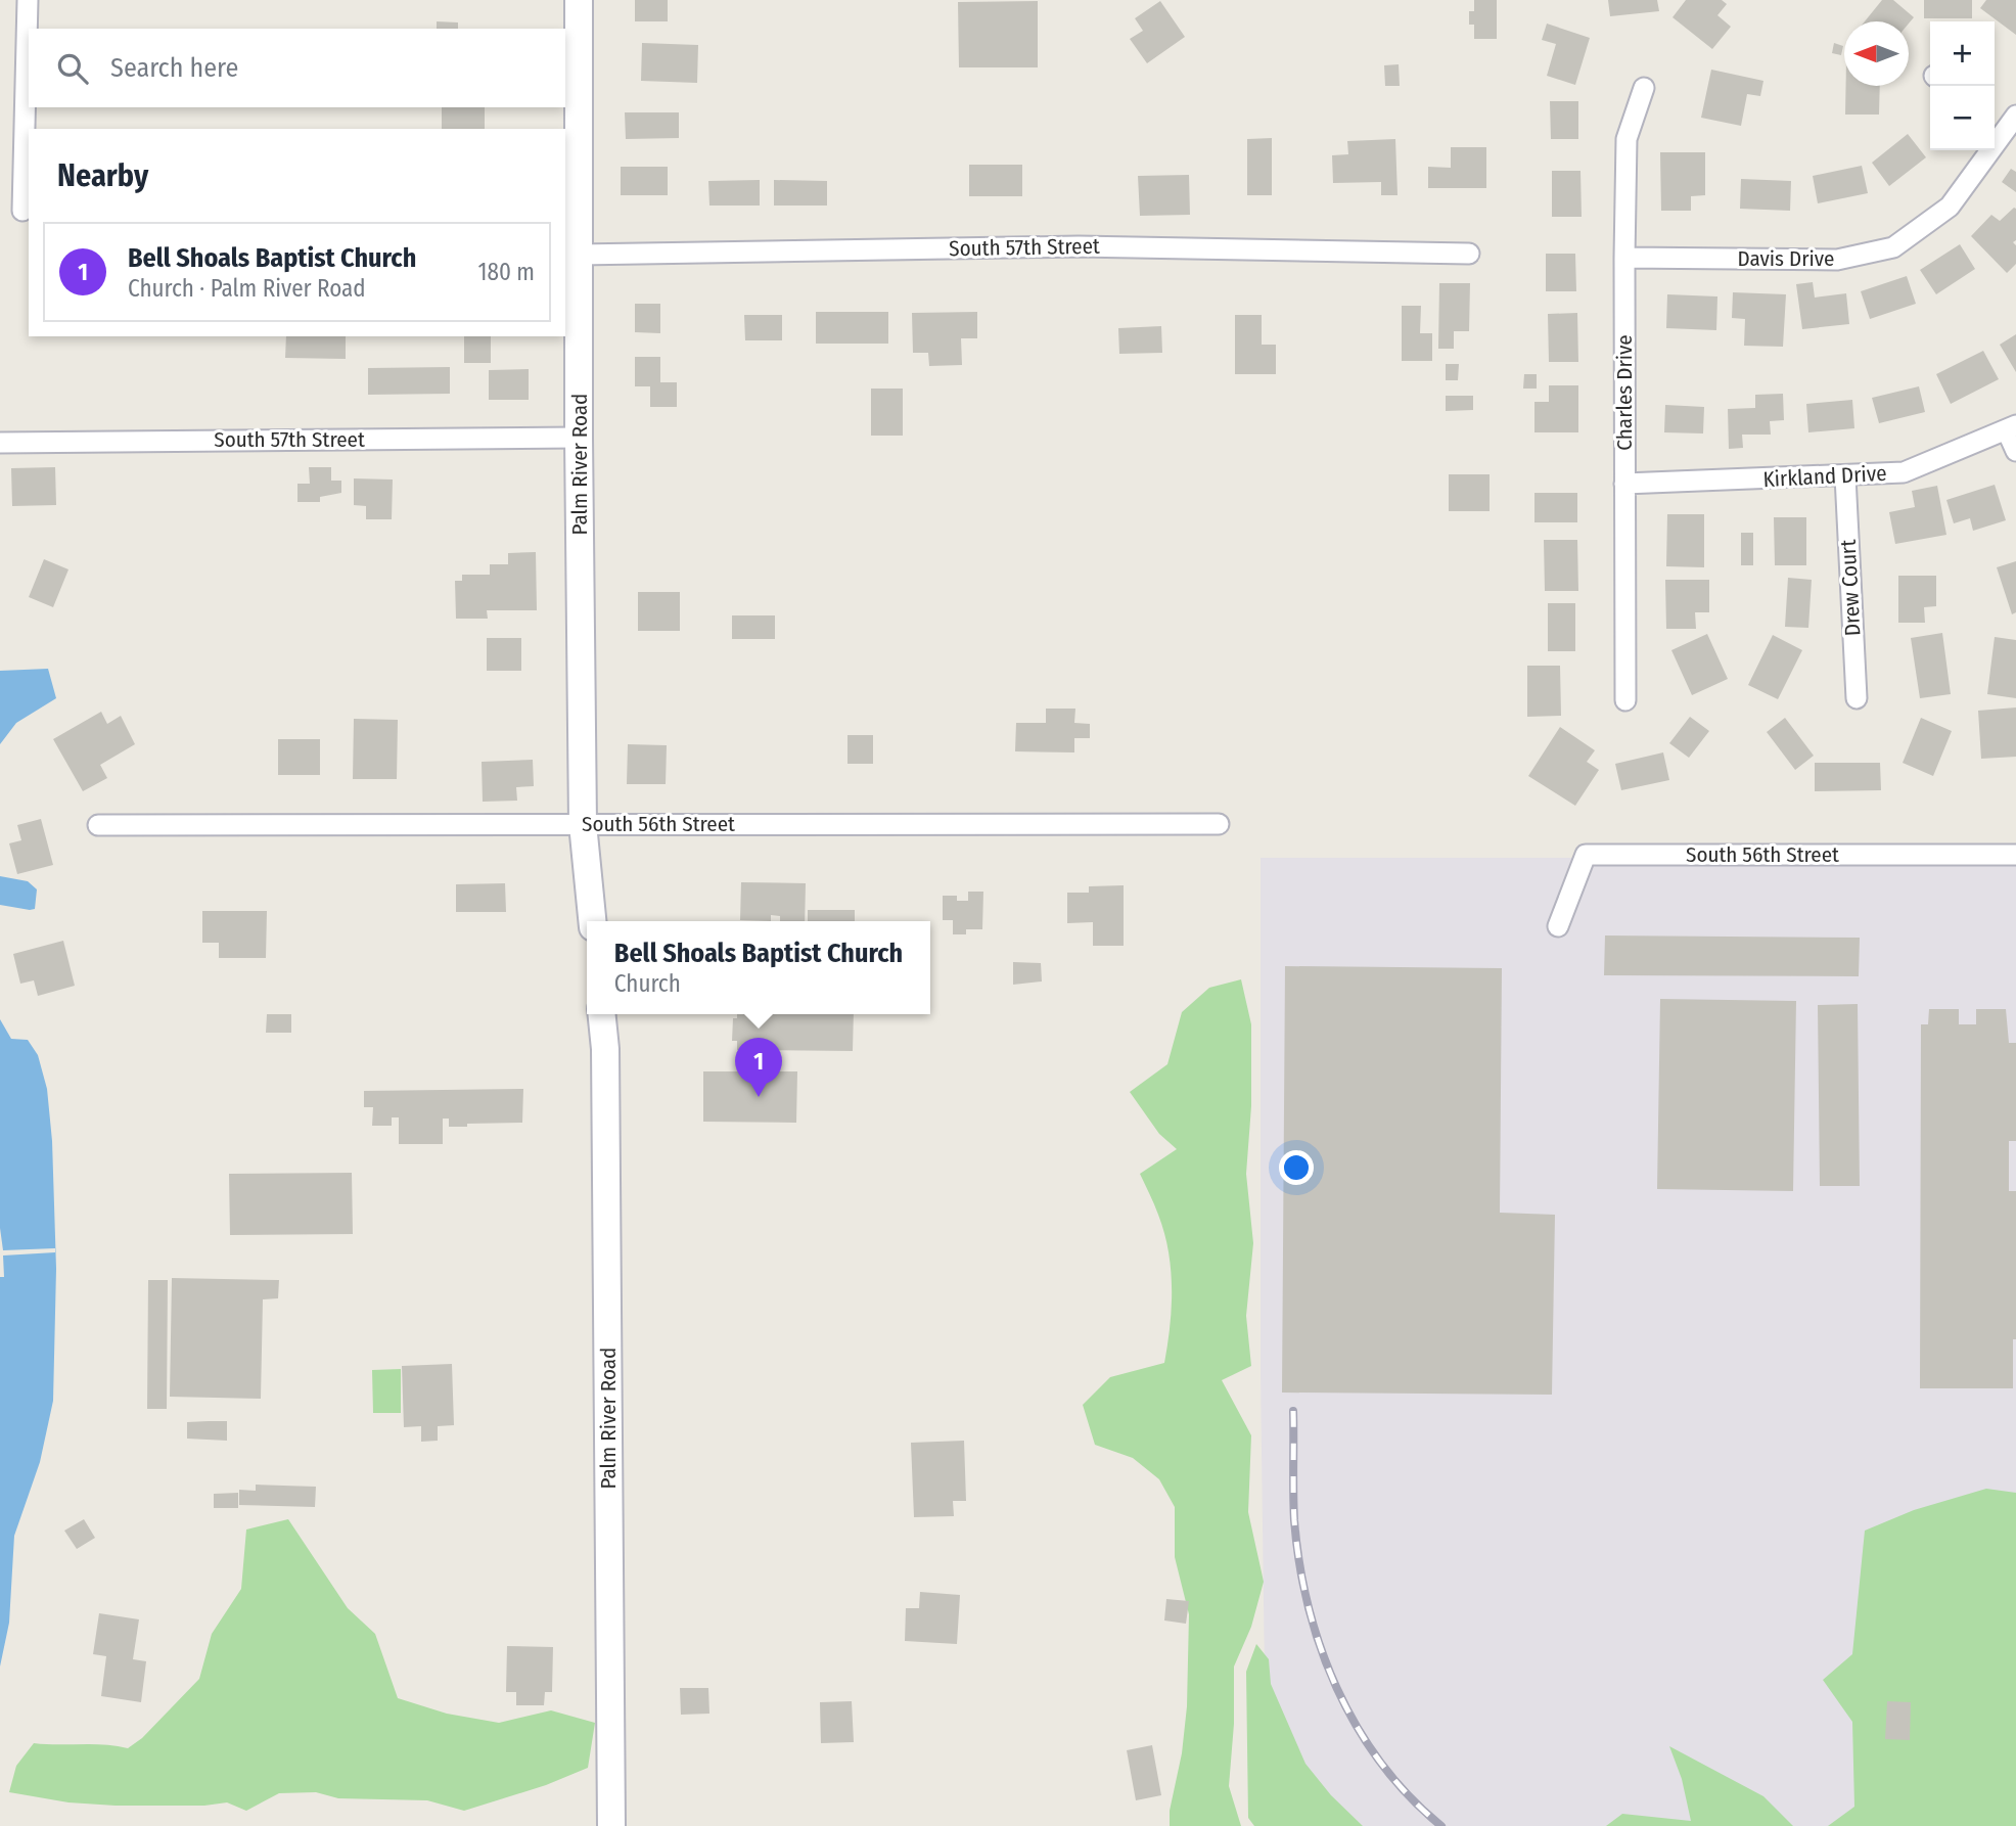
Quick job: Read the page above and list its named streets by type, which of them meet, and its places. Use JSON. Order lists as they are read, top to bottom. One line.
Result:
{"streets":{"street":["South 57th Street","Davis Drive","Charles Drive","Palm River Road","Kirkland Drive","Drew Court","South 56th Street"]},"crossings":[["South 57th Street","Palm River Road"],["Davis Drive","Charles Drive"],["Charles Drive","Kirkland Drive"],["Palm River Road","South 56th Street"],["Kirkland Drive","Drew Court"]],"north":"left","page":{"map_buttons":["+","−"],"search":"Search here","heading":"Nearby","list":[{"mark":"1","name":"Bell Shoals Baptist Church","note":"Church · Palm River Road","value":"180 m"}],"popup":["Bell Shoals Baptist Church","Church"],"pins":"1"}}
